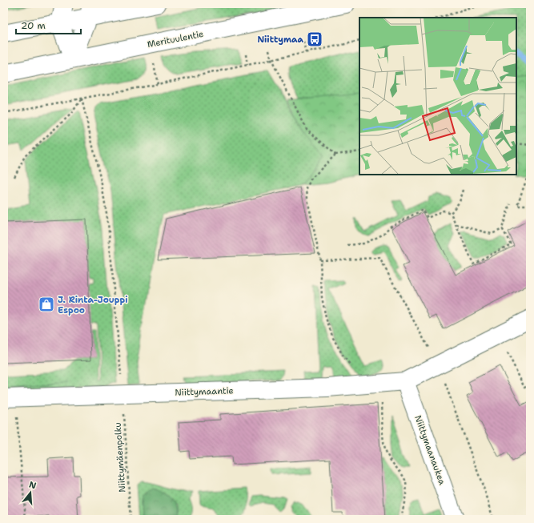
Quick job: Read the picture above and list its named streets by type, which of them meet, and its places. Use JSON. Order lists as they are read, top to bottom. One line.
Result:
{"streets":{"main road":["Merituulentie","Niittymaantie","Niittymaanaukea"],"path":["Niittymäenpolku"]},"crossings":[["Niittymaantie","Niittymaanaukea"],["Niittymaantie","Niittymäenpolku"]],"places":{"bus stop":["Niittymaa"],"shop":["J. Rinta-Jouppi Espoo"]},"scale_bar":"20 m","north":"top"}
